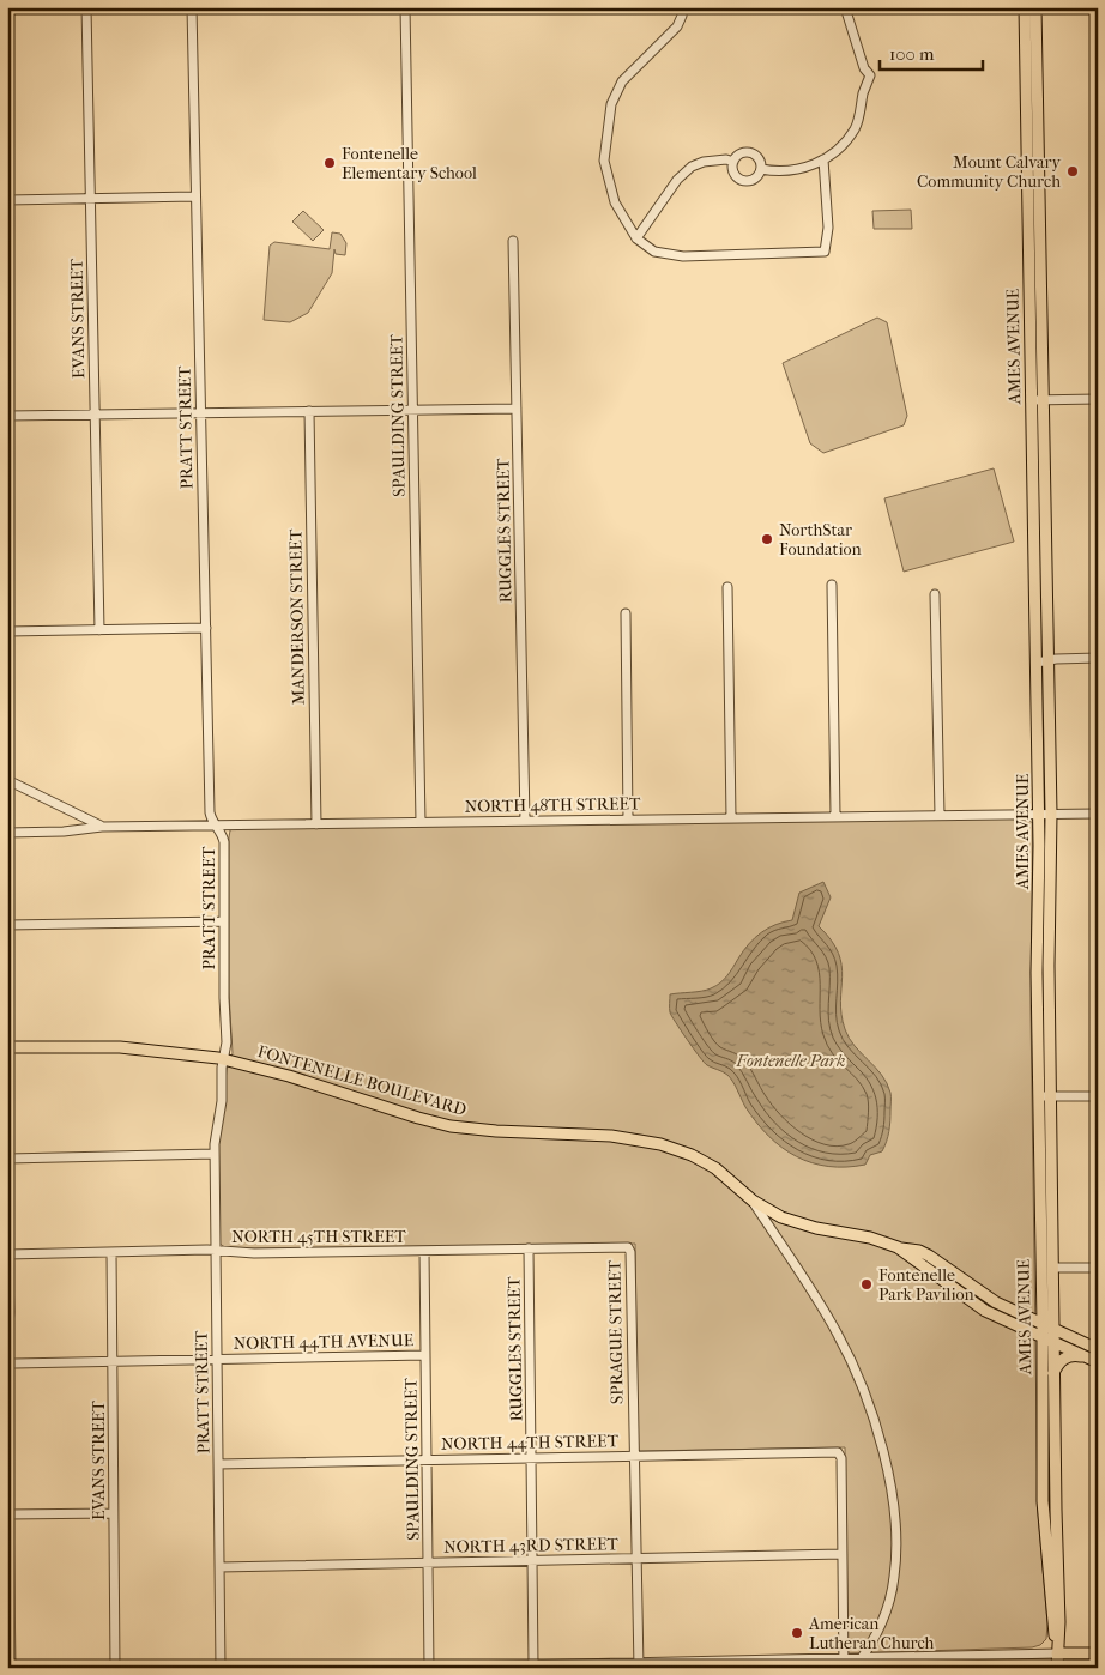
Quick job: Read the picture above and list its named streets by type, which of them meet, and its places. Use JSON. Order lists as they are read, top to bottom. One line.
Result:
{"streets":{"main road":["AMES AVENUE","FONTENELLE BOULEVARD"],"street":["EVANS STREET","SPAULDING STREET","PRATT STREET","RUGGLES STREET","MANDERSON STREET","NORTH 48TH STREET","NORTH 45TH STREET","SPRAGUE STREET","NORTH 44TH AVENUE","NORTH 44TH STREET","NORTH 43RD STREET"]},"crossings":[["EVANS STREET","NORTH 45TH STREET"],["EVANS STREET","NORTH 44TH AVENUE"],["AMES AVENUE","NORTH 48TH STREET"],["AMES AVENUE","FONTENELLE BOULEVARD"],["SPAULDING STREET","NORTH 48TH STREET"],["SPAULDING STREET","NORTH 45TH STREET"],["SPAULDING STREET","NORTH 44TH AVENUE"],["SPAULDING STREET","NORTH 44TH STREET"],["SPAULDING STREET","NORTH 43RD STREET"],["PRATT STREET","NORTH 48TH STREET"],["PRATT STREET","FONTENELLE BOULEVARD"],["PRATT STREET","NORTH 45TH STREET"],["PRATT STREET","NORTH 44TH AVENUE"],["PRATT STREET","NORTH 44TH STREET"],["PRATT STREET","NORTH 43RD STREET"],["RUGGLES STREET","NORTH 48TH STREET"],["RUGGLES STREET","NORTH 45TH STREET"],["RUGGLES STREET","NORTH 44TH STREET"],["RUGGLES STREET","NORTH 43RD STREET"],["MANDERSON STREET","NORTH 48TH STREET"],["NORTH 45TH STREET","SPRAGUE STREET"],["SPRAGUE STREET","NORTH 44TH STREET"],["SPRAGUE STREET","NORTH 43RD STREET"],["NORTH 44TH STREET","NORTH 43RD STREET"]],"parks":["Fontenelle Park"],"places":["Fontenelle Elementary School","Mount Calvary Community Church","NorthStar Foundation","Fontenelle Park Pavilion","American Lutheran Church"],"scale_bar":"100 m"}
